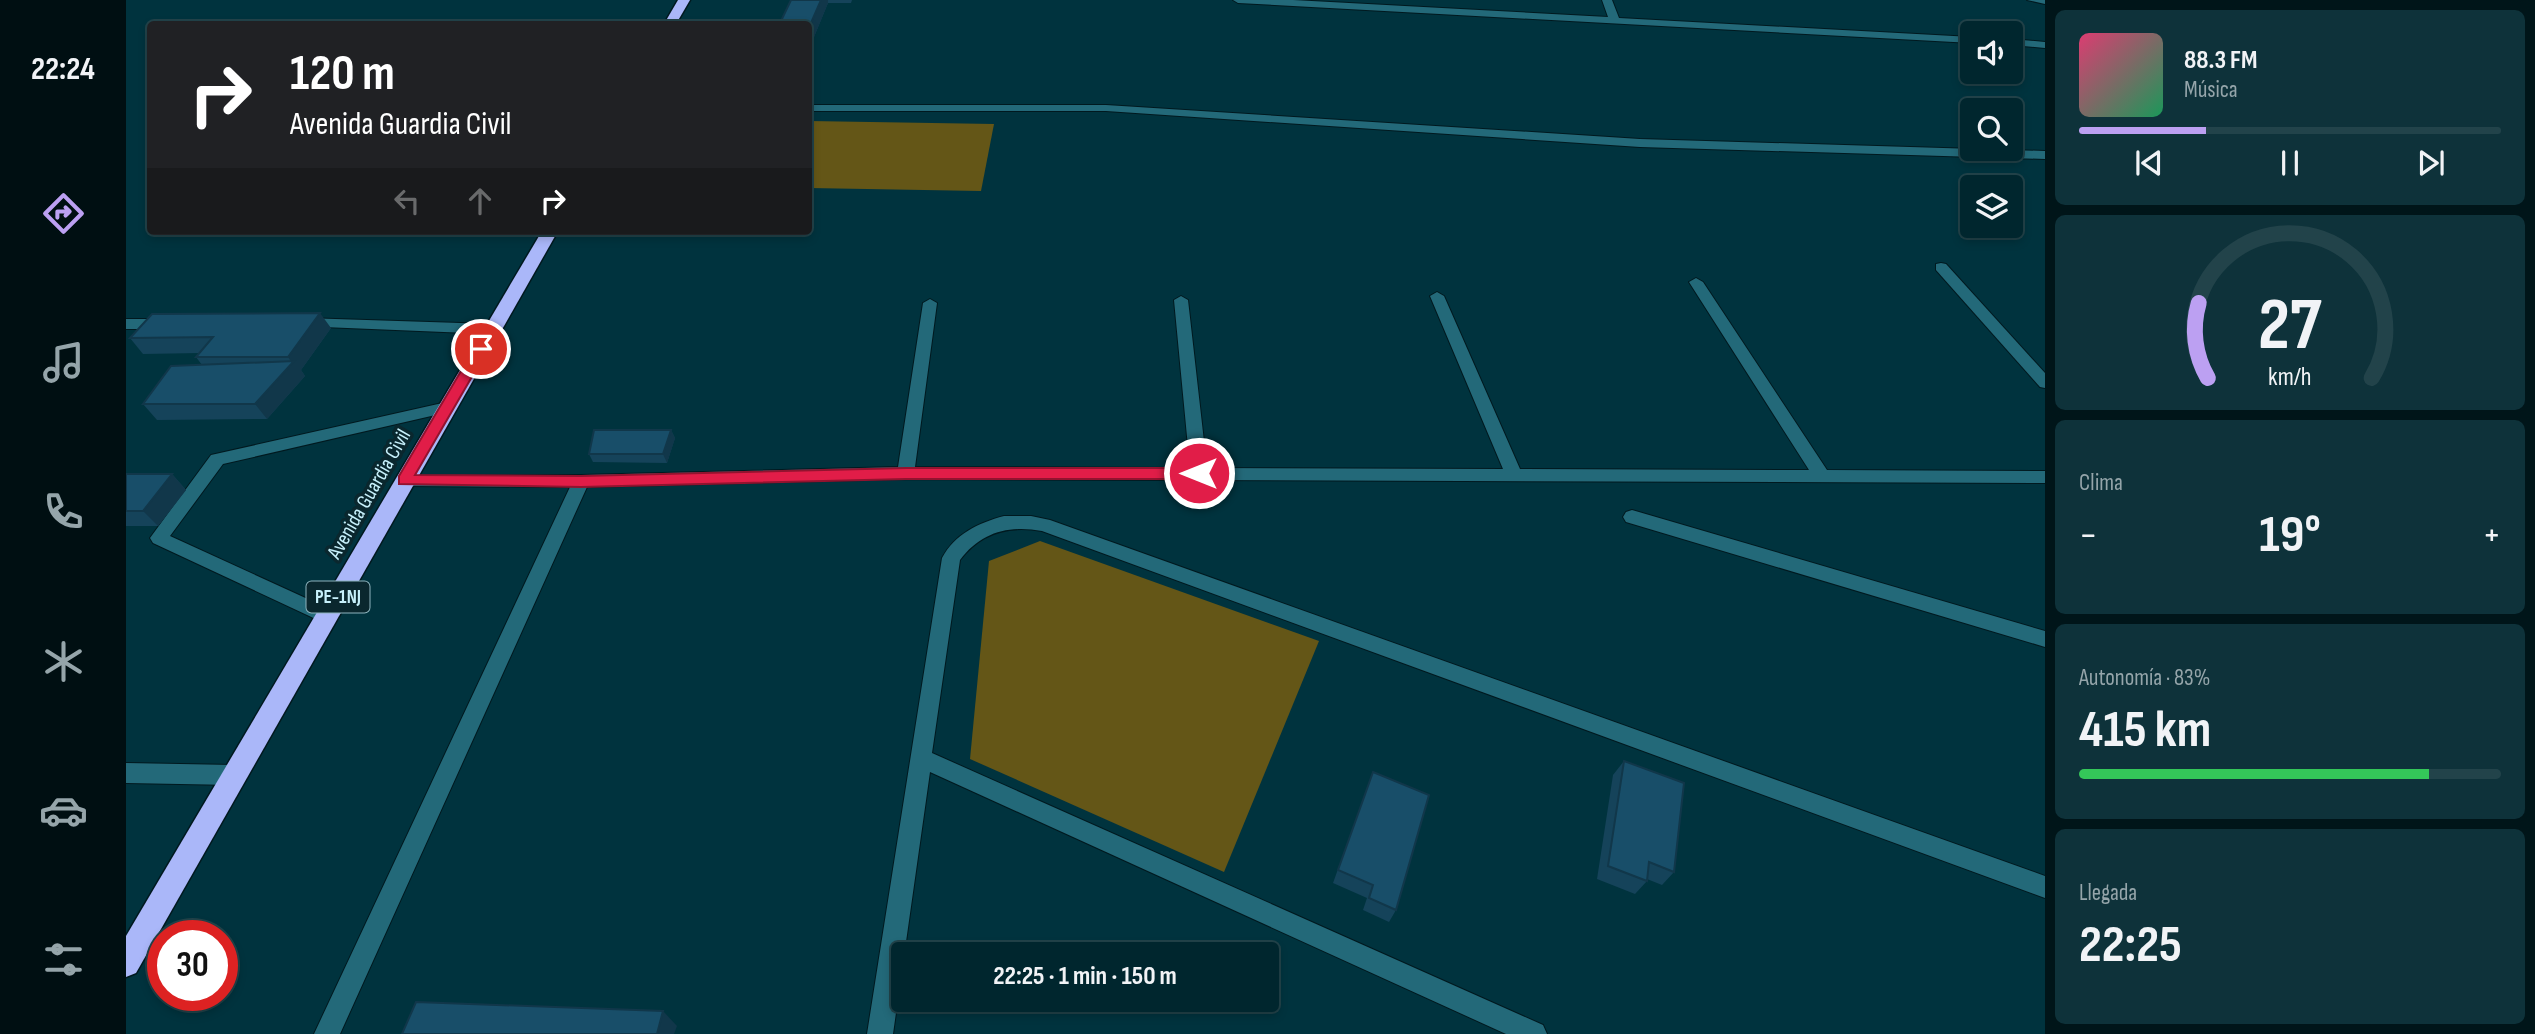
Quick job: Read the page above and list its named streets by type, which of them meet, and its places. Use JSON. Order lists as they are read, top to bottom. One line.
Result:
{"streets":{"highway":["Avenida Guardia Civil","PE-1NJ"]},"page":{"tabs":"22:24","turn":["120 m","Avenida Guardia Civil"],"song":["88.3 FM","Música"],"tile":["Clima",["Autonomía · 83%","415 km"],["Llegada","22:25"]],"heat":["−","19°","+"],"limit":"30","trip":"22:25 · 1 min · 150 m","gauge":["27","km/h"]}}
